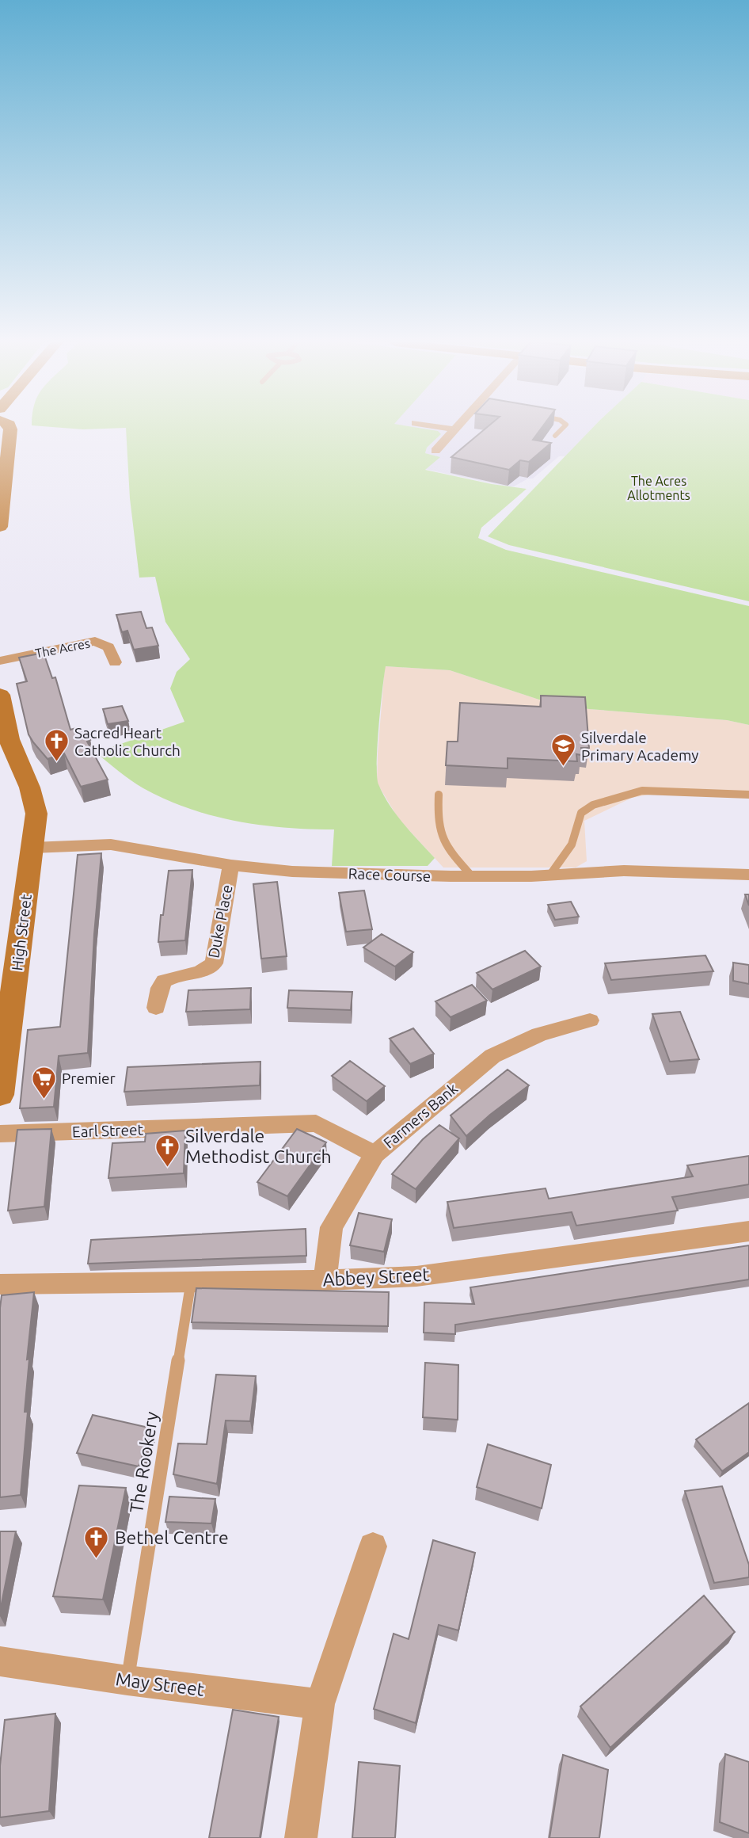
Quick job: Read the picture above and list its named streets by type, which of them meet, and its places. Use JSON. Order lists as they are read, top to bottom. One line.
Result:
{"streets":{"street":["The Acres","Race Course","Duke Place","High Street","Farmers Bank","Earl Street","Abbey Street","May Street"],"lane":["The Rookery"]},"crossings":[["Race Course","Duke Place"],["Race Course","High Street"],["Farmers Bank","Earl Street"],["Farmers Bank","Abbey Street"],["Abbey Street","The Rookery"],["The Rookery","May Street"]],"parks":["The Acres Allotments"],"places":{"church":["Sacred Heart Catholic Church","Silverdale Methodist Church","Bethel Centre"],"school or university":["Silverdale Primary Academy"],"supermarket":["Premier"]}}
